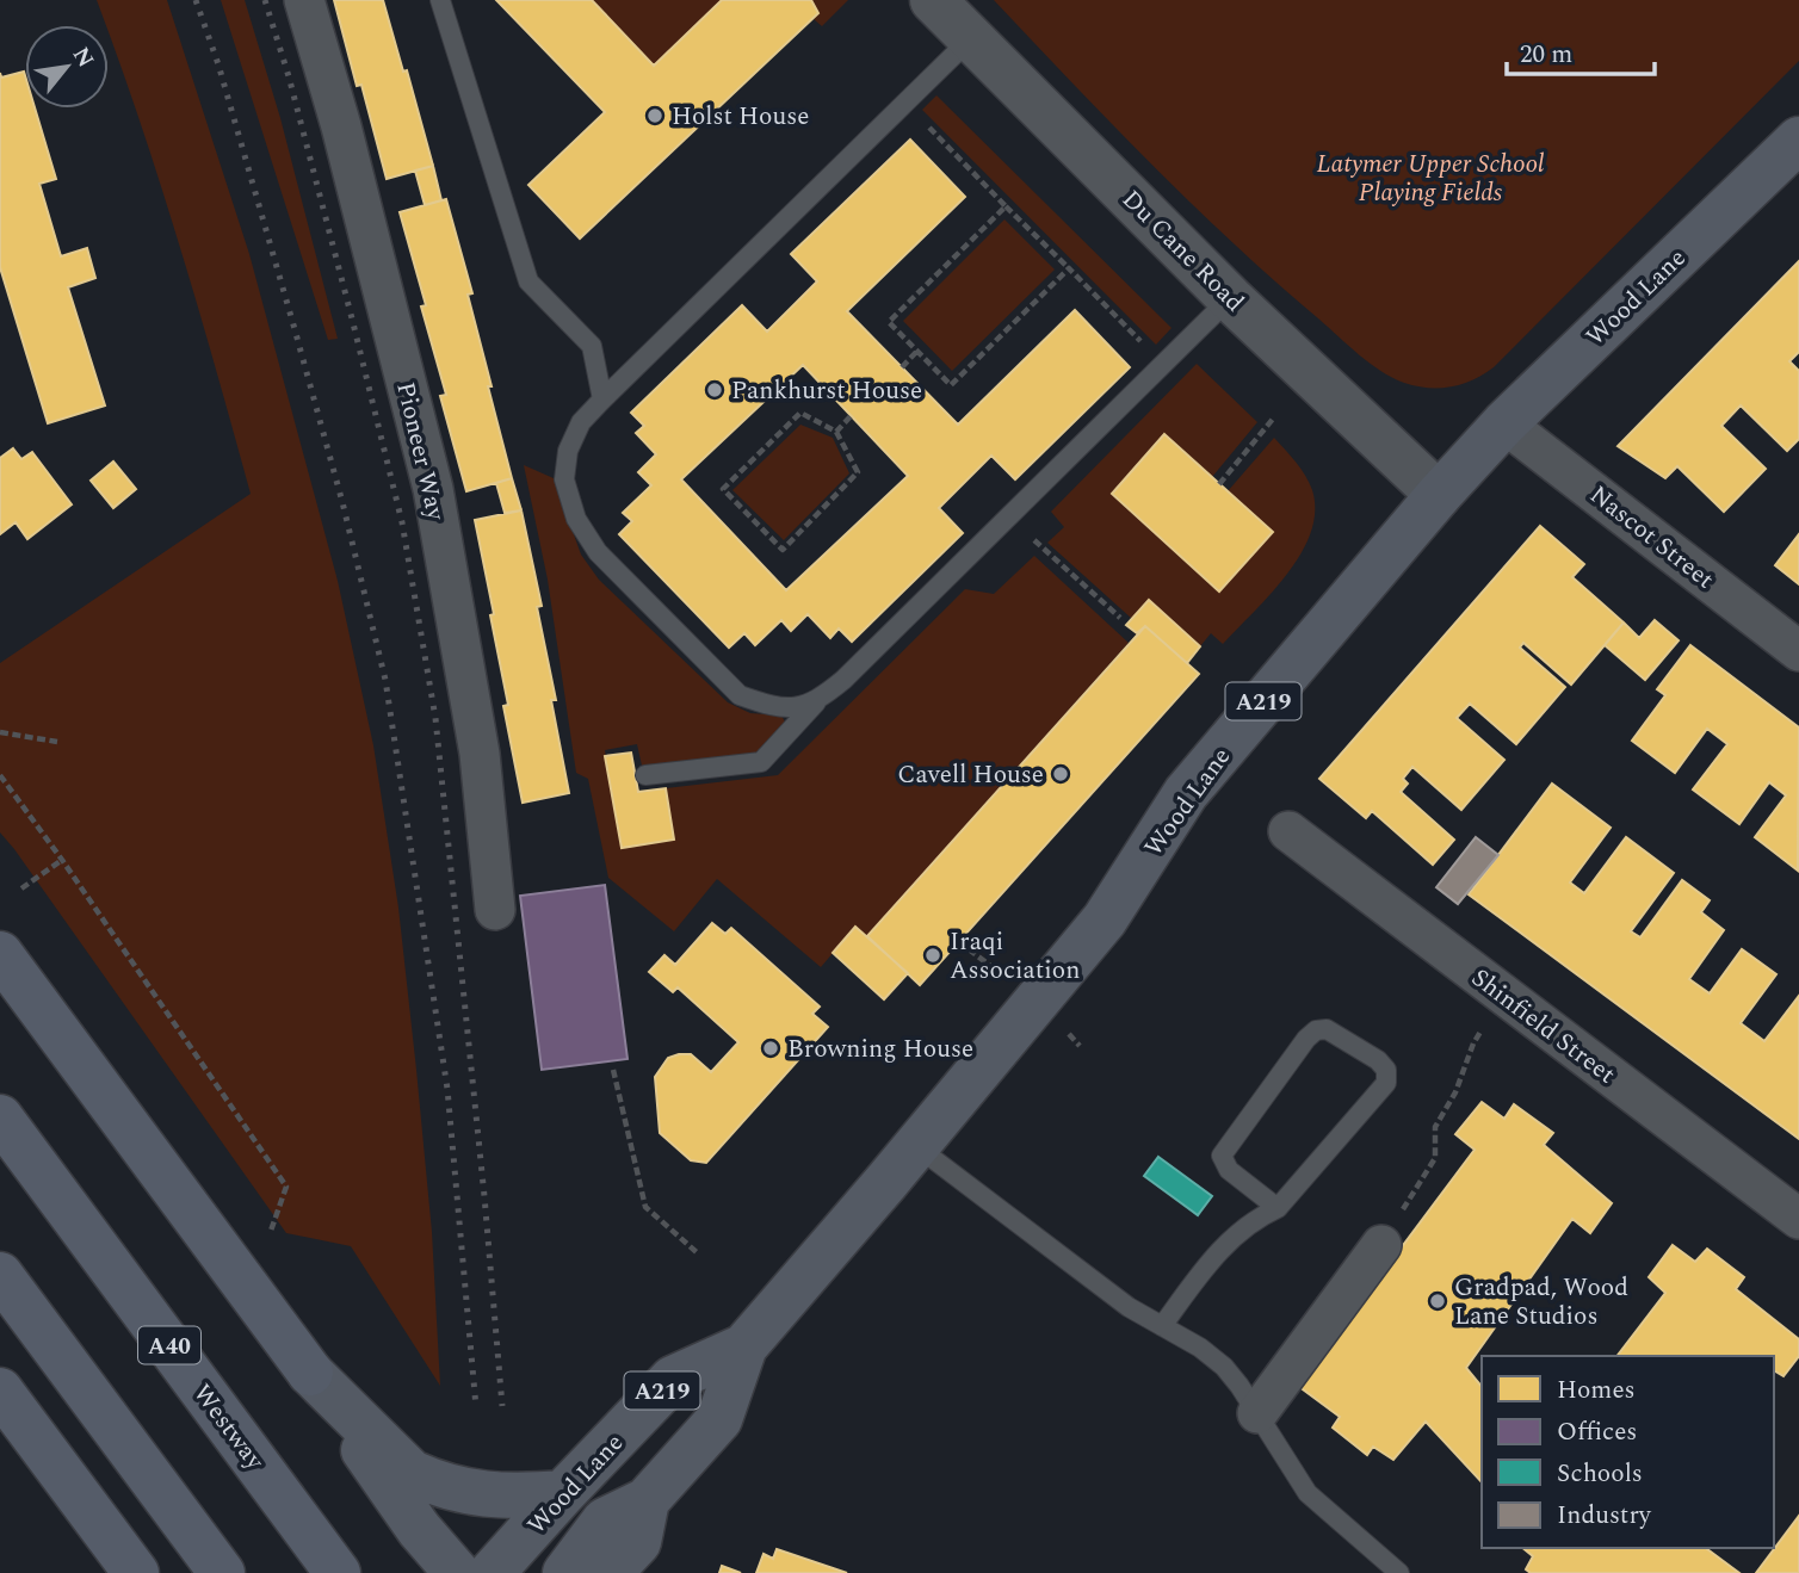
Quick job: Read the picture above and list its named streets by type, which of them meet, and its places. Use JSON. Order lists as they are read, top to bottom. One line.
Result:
{"streets":{"highway":["A40","Westway"],"main road":["Wood Lane","A219"],"street":["Du Cane Road","Pioneer Way","Nascot Street","Shinfield Street"]},"crossings":[["Du Cane Road","Wood Lane"],["Wood Lane","Nascot Street"]],"parks":["Latymer Upper School Playing Fields"],"places":["Holst House","Pankhurst House","Cavell House","Iraqi Association","Browning House","Gradpad, Wood Lane Studios"],"legend":["Homes","Offices","Schools","Industry"],"scale_bar":"20 m","north":"top right"}
